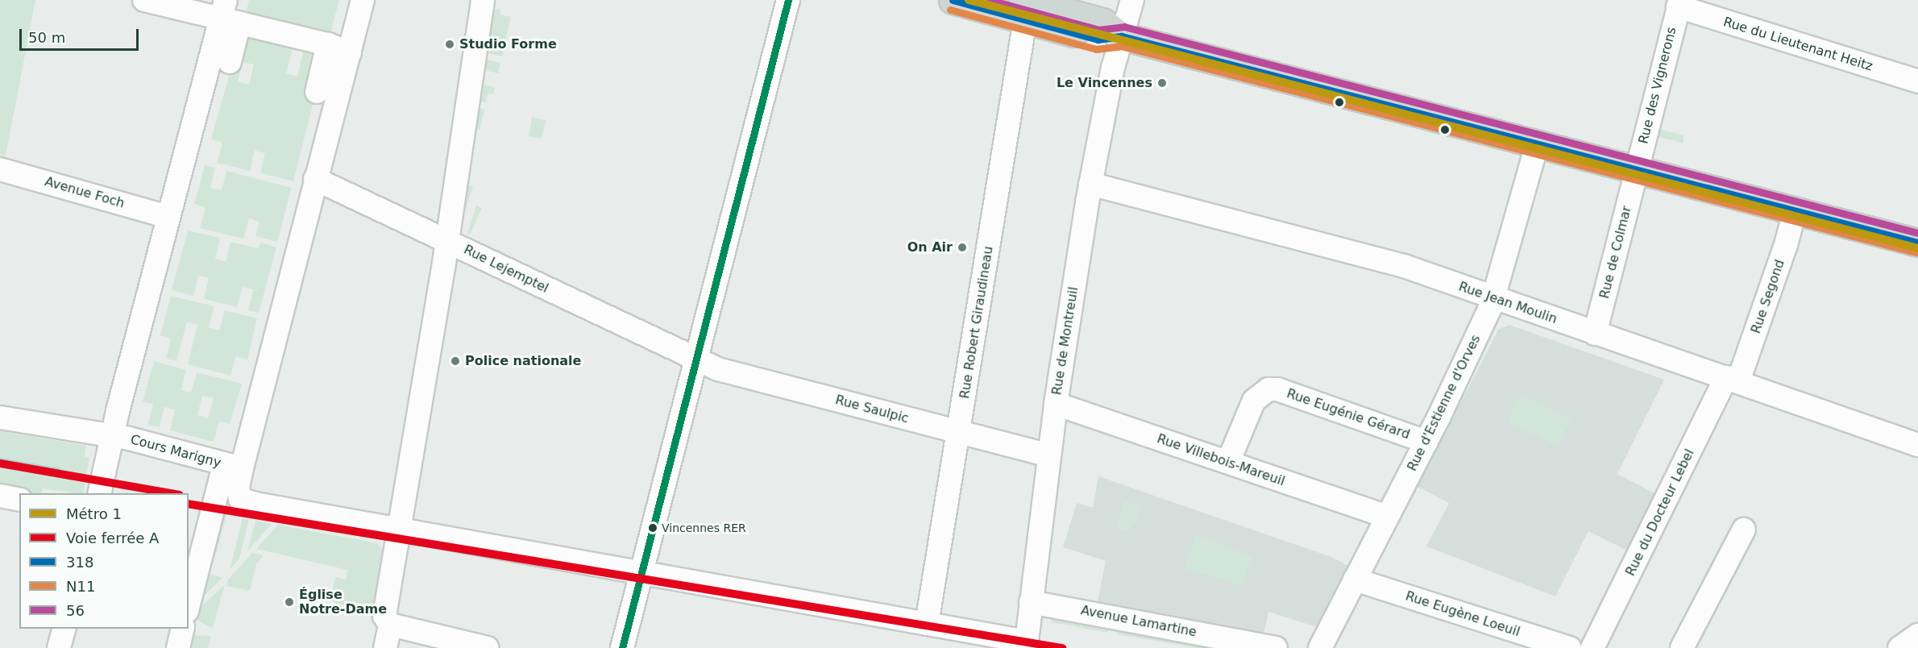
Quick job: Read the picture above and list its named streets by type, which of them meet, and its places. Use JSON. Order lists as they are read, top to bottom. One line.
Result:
{"streets":{"street":["Rue du Lieutenant Heitz","Rue des Vignerons","Avenue Foch","Rue de Colmar","Rue Lejemptel","Rue Segond","Rue Jean Moulin","Rue Robert Giraudineau","Rue de Montreuil","Rue d'Estienne d'Orves","Rue Saulpic","Rue Eugénie Gérard","Cours Marigny","Rue Villebois-Mareuil","Rue du Docteur Lebel","Rue Eugène Loeuil","Avenue Lamartine"]},"crossings":[["Rue du Lieutenant Heitz","Rue des Vignerons"],["Rue des Vignerons","Rue de Colmar"],["Avenue Foch","Cours Marigny"],["Rue de Colmar","Rue Jean Moulin"],["Rue Lejemptel","Rue Saulpic"],["Rue Segond","Rue Jean Moulin"],["Rue Segond","Rue du Docteur Lebel"],["Rue Jean Moulin","Rue de Montreuil"],["Rue Jean Moulin","Rue d'Estienne d'Orves"],["Rue Jean Moulin","Rue du Docteur Lebel"],["Rue Robert Giraudineau","Rue Saulpic"],["Rue de Montreuil","Rue Saulpic"],["Rue de Montreuil","Rue Villebois-Mareuil"],["Rue de Montreuil","Avenue Lamartine"],["Rue d'Estienne d'Orves","Rue Eugénie Gérard"],["Rue d'Estienne d'Orves","Rue Villebois-Mareuil"],["Rue d'Estienne d'Orves","Rue Eugène Loeuil"],["Rue Eugénie Gérard","Rue Villebois-Mareuil"]],"places":["Studio Forme","Le Vincennes","On Air","Police nationale","Vincennes RER","Église Notre-Dame"],"lines":["metro line 1","transit line 318","transit line 56","transit line N11","rail line A"],"legend":["Métro 1","Voie ferrée A","318","N11","56"],"scale_bar":"50 m"}
